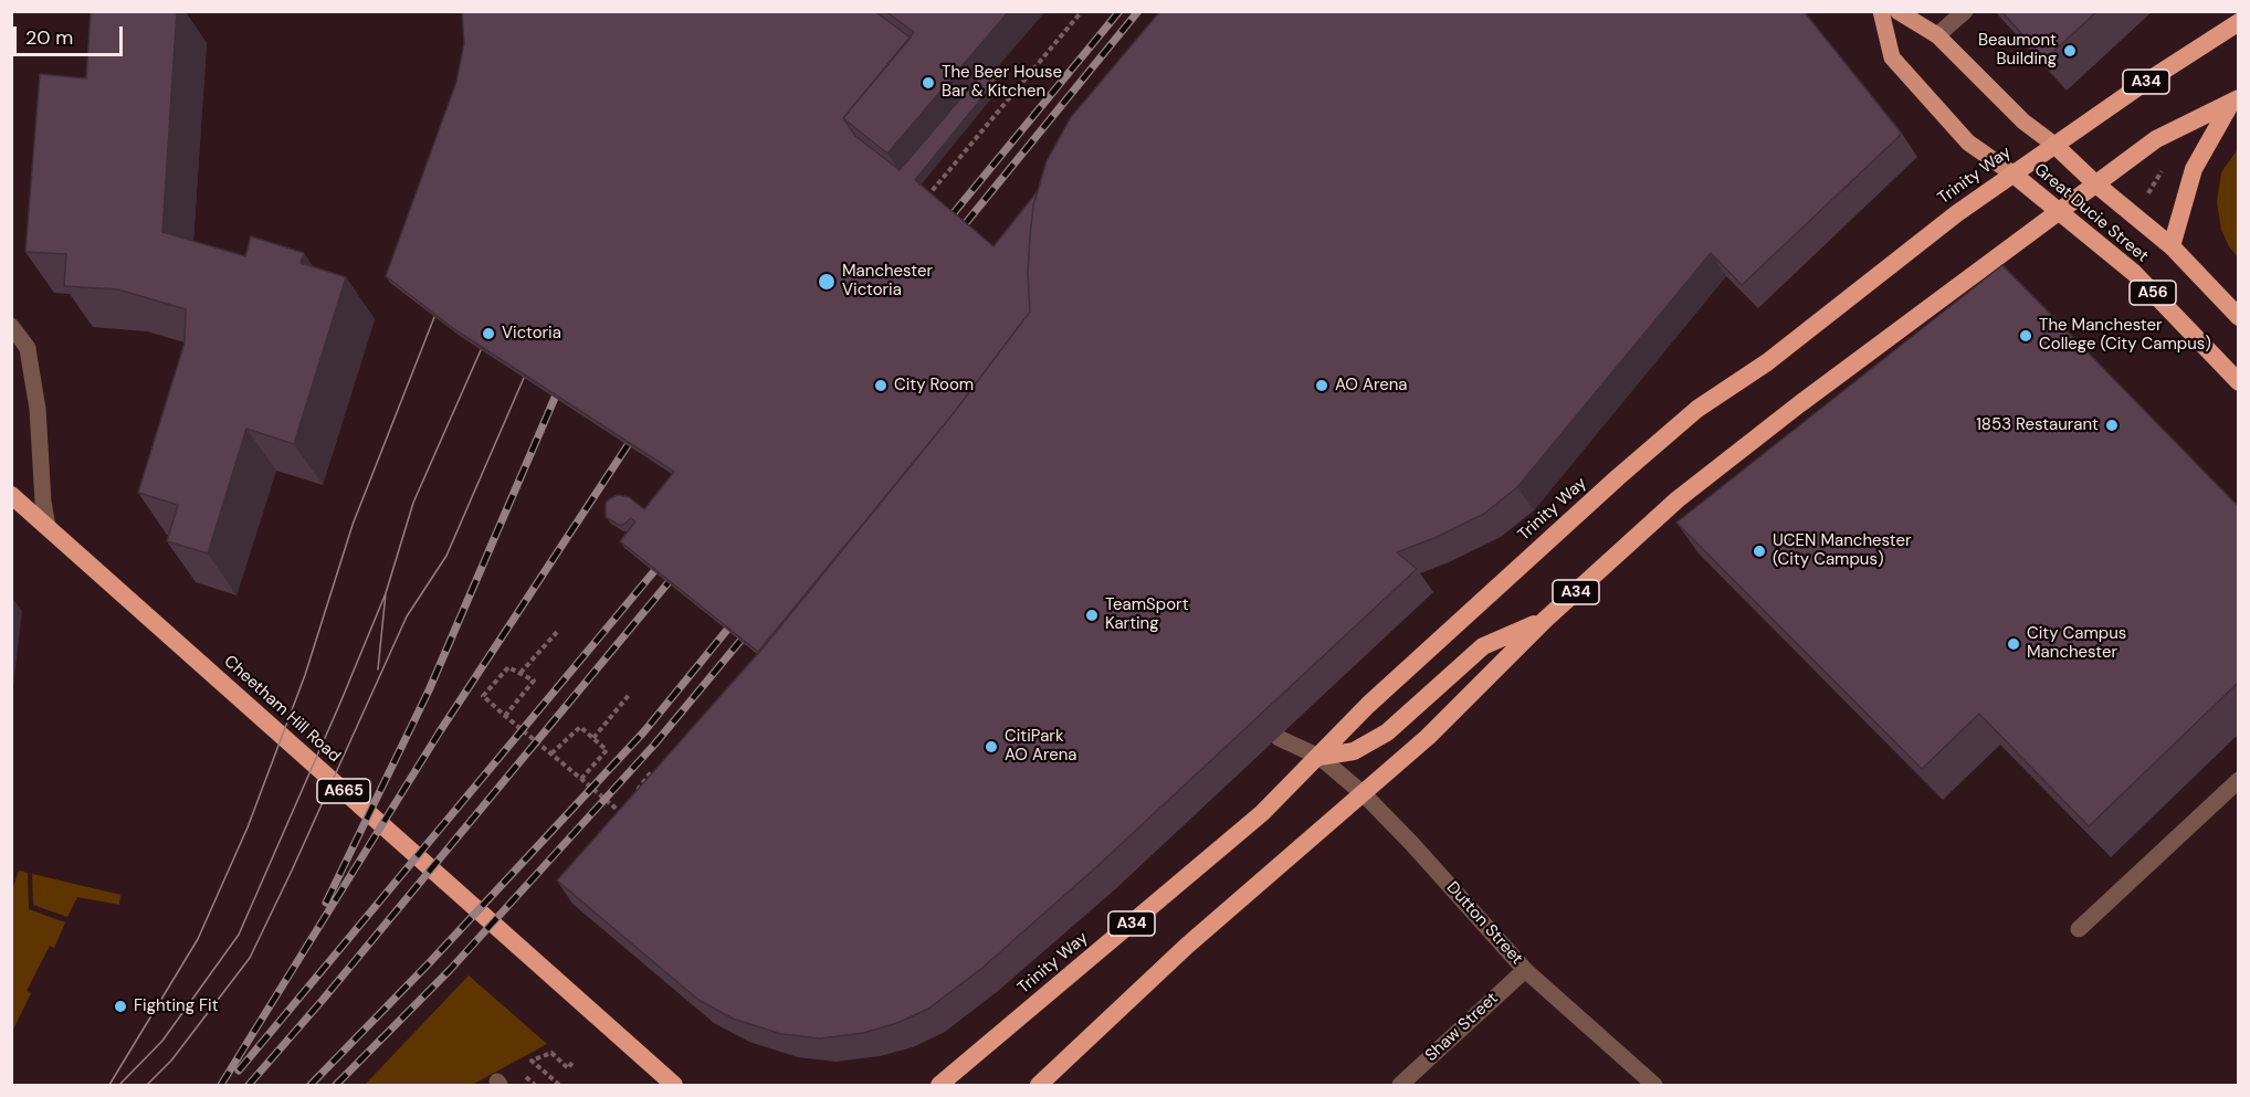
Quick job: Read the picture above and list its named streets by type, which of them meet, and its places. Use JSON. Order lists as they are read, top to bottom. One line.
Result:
{"streets":{"highway":["A34","Trinity Way","Great Ducie Street","A56","Cheetham Hill Road","A665"],"street":["Dutton Street","Shaw Street"]},"crossings":[["A34","Great Ducie Street"],["A34","Dutton Street"],["Trinity Way","Great Ducie Street"],["Trinity Way","Dutton Street"],["Dutton Street","Shaw Street"]],"places":["Beaumont Building","The Beer House Bar & Kitchen","Manchester Victoria","Victoria","The Manchester College (City Campus)","City Room","AO Arena","1853 Restaurant","UCEN Manchester (City Campus)","TeamSport Karting","City Campus Manchester","CitiPark AO Arena","Fighting Fit"],"scale_bar":"20 m"}
